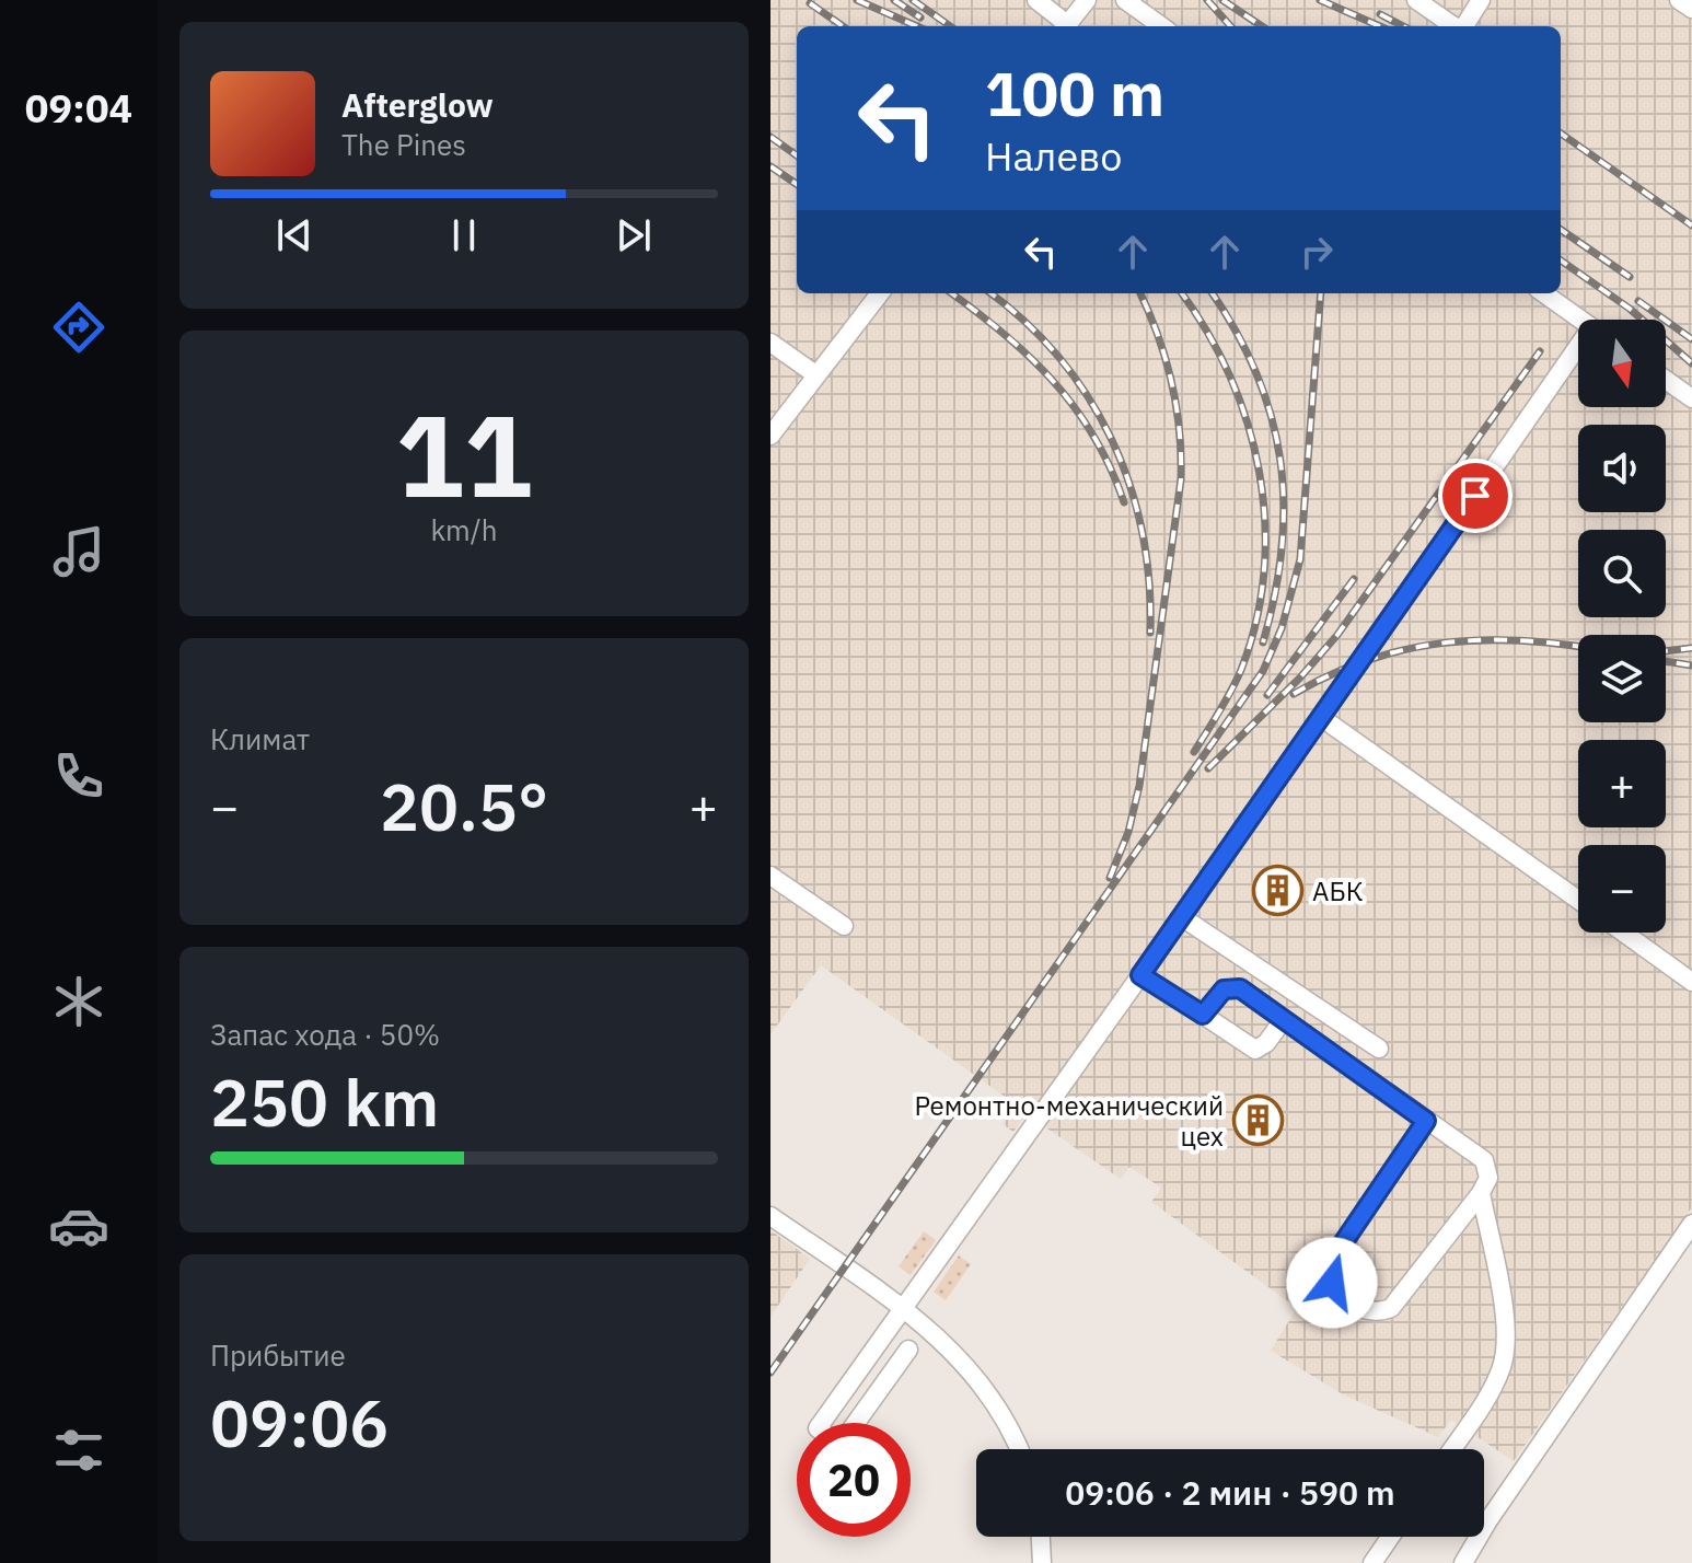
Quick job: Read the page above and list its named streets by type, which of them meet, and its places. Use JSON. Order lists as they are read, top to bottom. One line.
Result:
{"places":{"building":["АБК","Ремонтно-механический цех"]},"north":"bottom","page":{"tabs":"09:04","turn":["100 m","Налево"],"song":["Afterglow","The Pines"],"map_buttons":["+","−"],"tile":[["11","km/h"],"Климат",["Запас хода · 50%","250 km"],["Прибытие","09:06"]],"heat":["−","20.5°","+"],"limit":"20","trip":"09:06 · 2 мин · 590 m"}}
